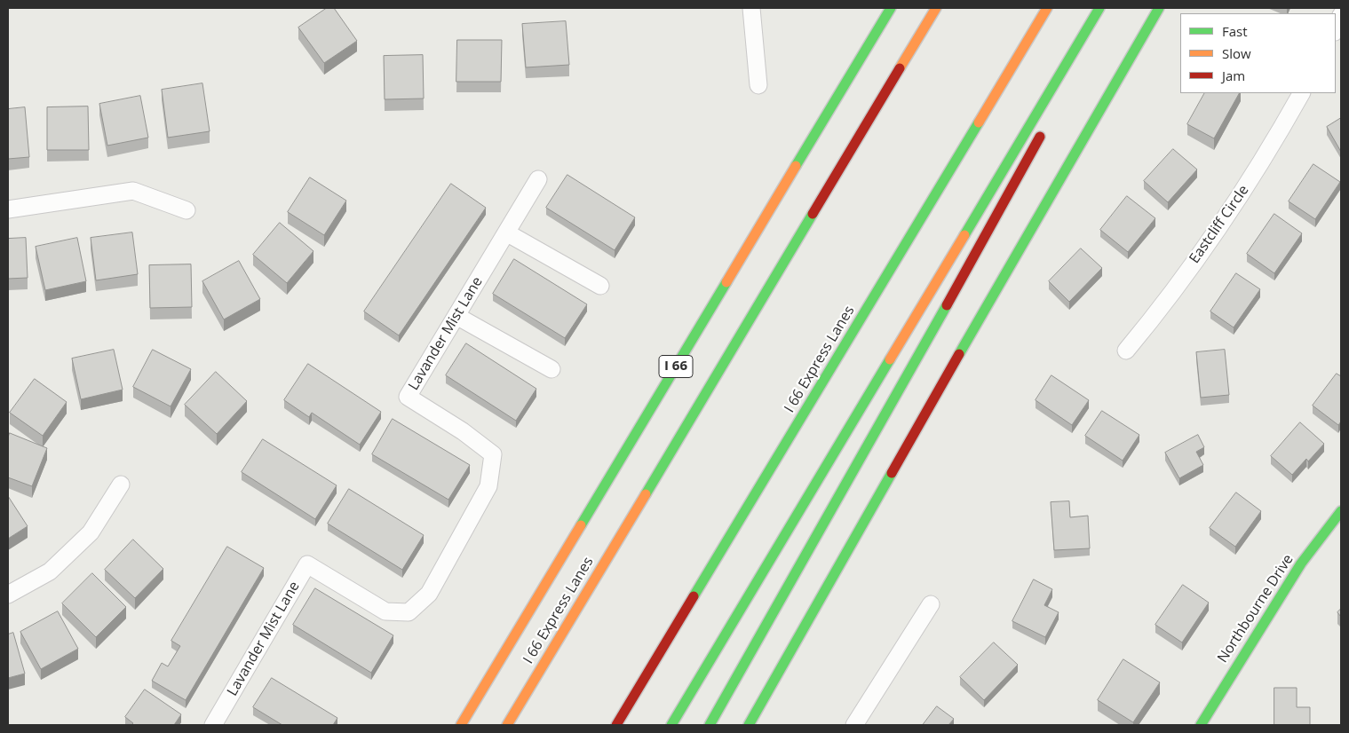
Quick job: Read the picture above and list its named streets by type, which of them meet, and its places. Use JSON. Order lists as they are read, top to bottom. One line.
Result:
{"streets":{"main road":["I 66 Express Lanes","I 66","Northbourne Drive"],"street":["Eastcliff Circle","Lavander Mist Lane"]},"legend":["Fast","Slow","Jam"]}
